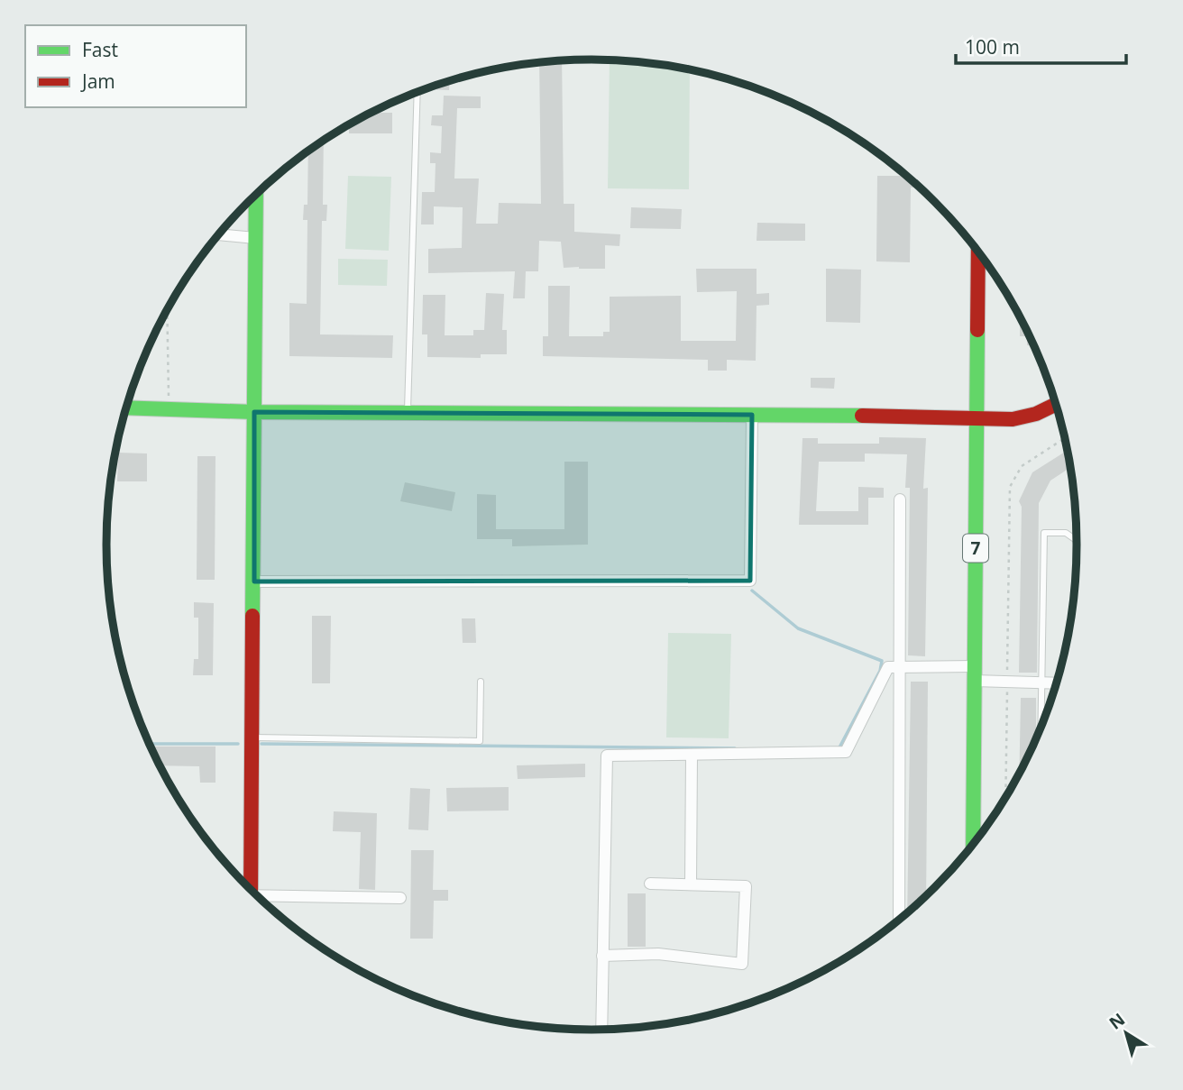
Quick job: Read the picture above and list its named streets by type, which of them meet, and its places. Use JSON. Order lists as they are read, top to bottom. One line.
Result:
{"streets":{"main road":["7"]},"legend":["Fast","Jam"],"scale_bar":"100 m","north":"top left"}
